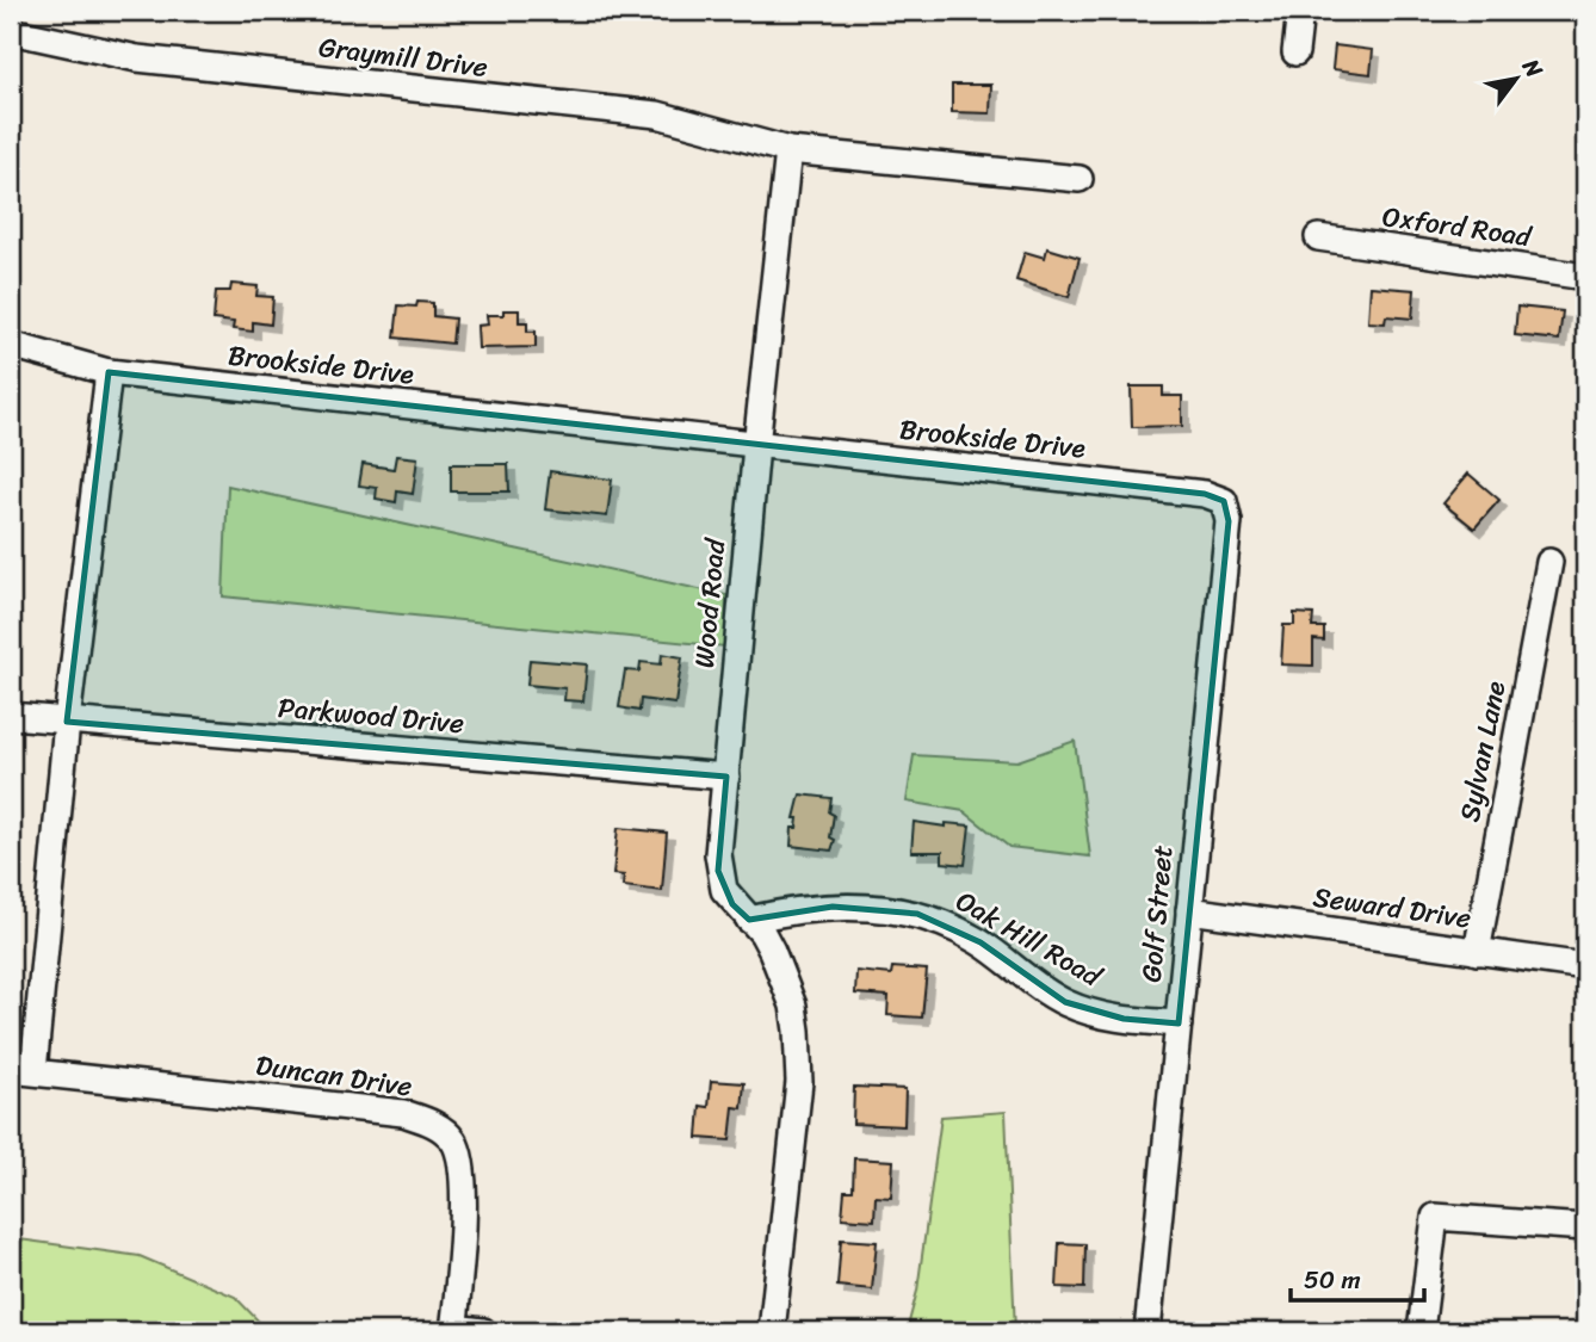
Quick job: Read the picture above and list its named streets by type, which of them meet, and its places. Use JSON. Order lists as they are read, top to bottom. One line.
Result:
{"streets":{"street":["Graymill Drive","Oxford Road","Brookside Drive","Wood Road","Parkwood Drive","Sylvan Lane","Seward Drive","Golf Street","Oak Hill Road","Duncan Drive"]},"crossings":[["Graymill Drive","Wood Road"],["Brookside Drive","Wood Road"],["Brookside Drive","Golf Street"],["Wood Road","Parkwood Drive"],["Wood Road","Oak Hill Road"],["Sylvan Lane","Seward Drive"],["Seward Drive","Golf Street"],["Golf Street","Oak Hill Road"]],"scale_bar":"50 m","north":"top right"}
